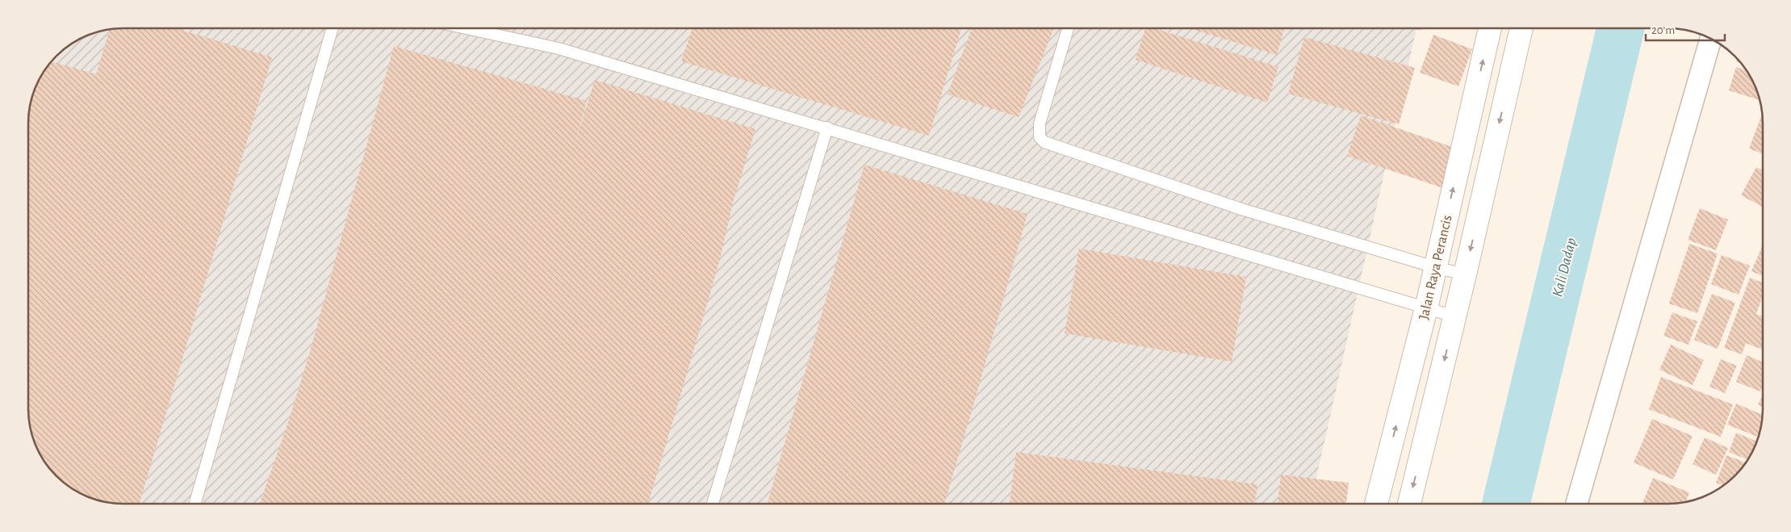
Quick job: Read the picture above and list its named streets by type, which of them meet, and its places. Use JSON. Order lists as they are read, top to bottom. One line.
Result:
{"streets":{"street":["Jalan Raya Perancis"]},"water":["Kali Dadap"],"scale_bar":"20 m"}
